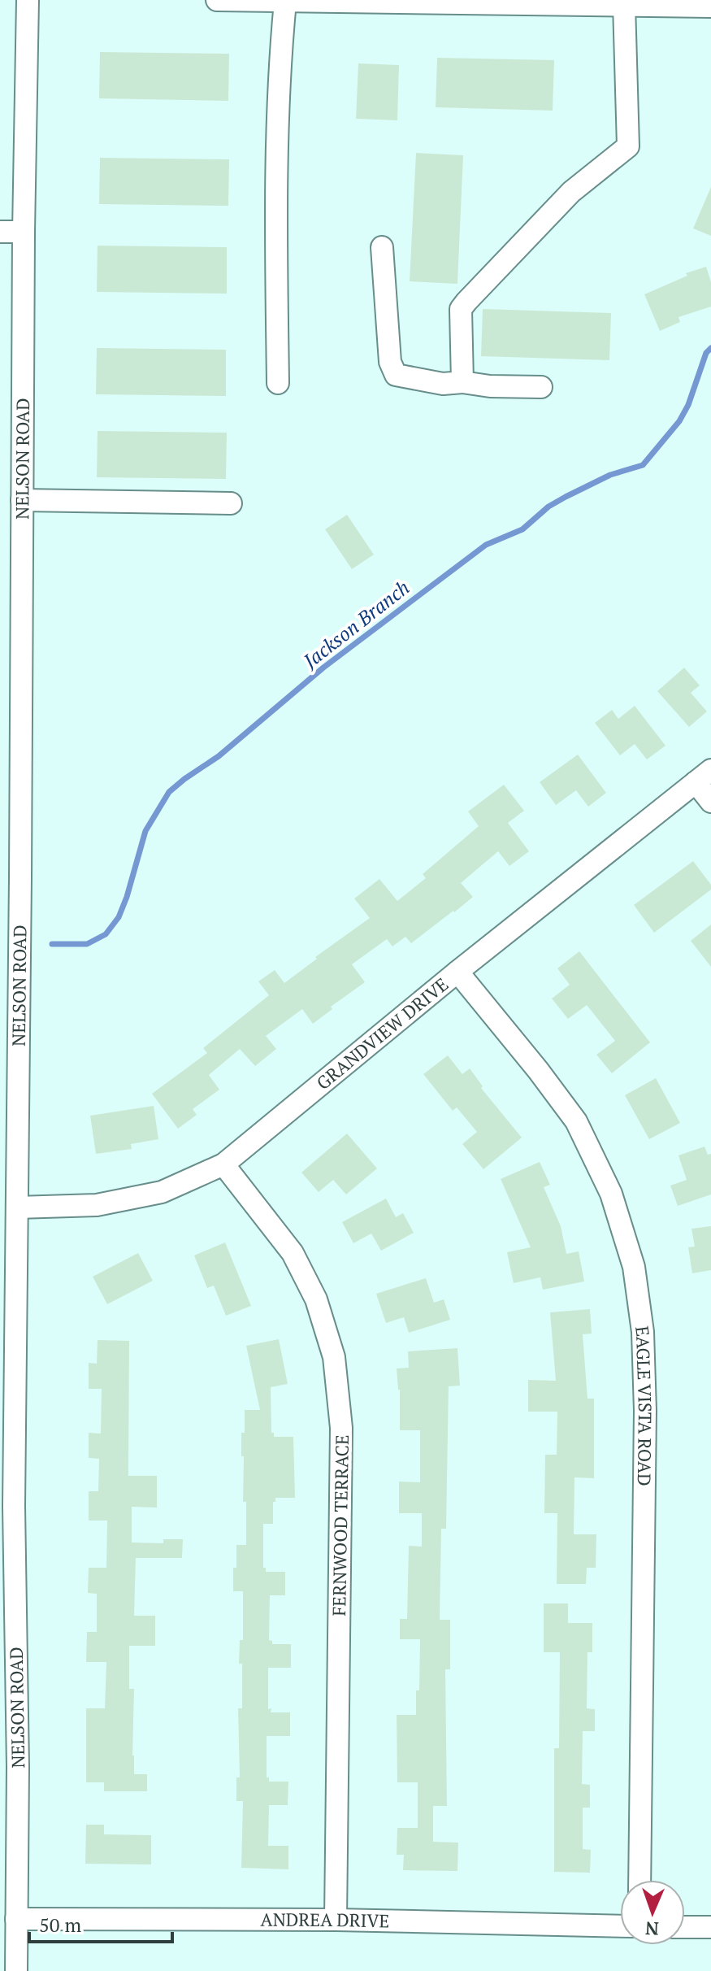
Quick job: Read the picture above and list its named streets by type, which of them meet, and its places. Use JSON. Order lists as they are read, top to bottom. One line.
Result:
{"streets":{"street":["NELSON ROAD","GRANDVIEW DRIVE","EAGLE VISTA ROAD","FERNWOOD TERRACE","ANDREA DRIVE"]},"crossings":[["NELSON ROAD","GRANDVIEW DRIVE"],["NELSON ROAD","ANDREA DRIVE"],["GRANDVIEW DRIVE","EAGLE VISTA ROAD"],["GRANDVIEW DRIVE","FERNWOOD TERRACE"],["FERNWOOD TERRACE","ANDREA DRIVE"]],"water":["Jackson Branch"],"scale_bar":"50 m","north":"bottom"}
